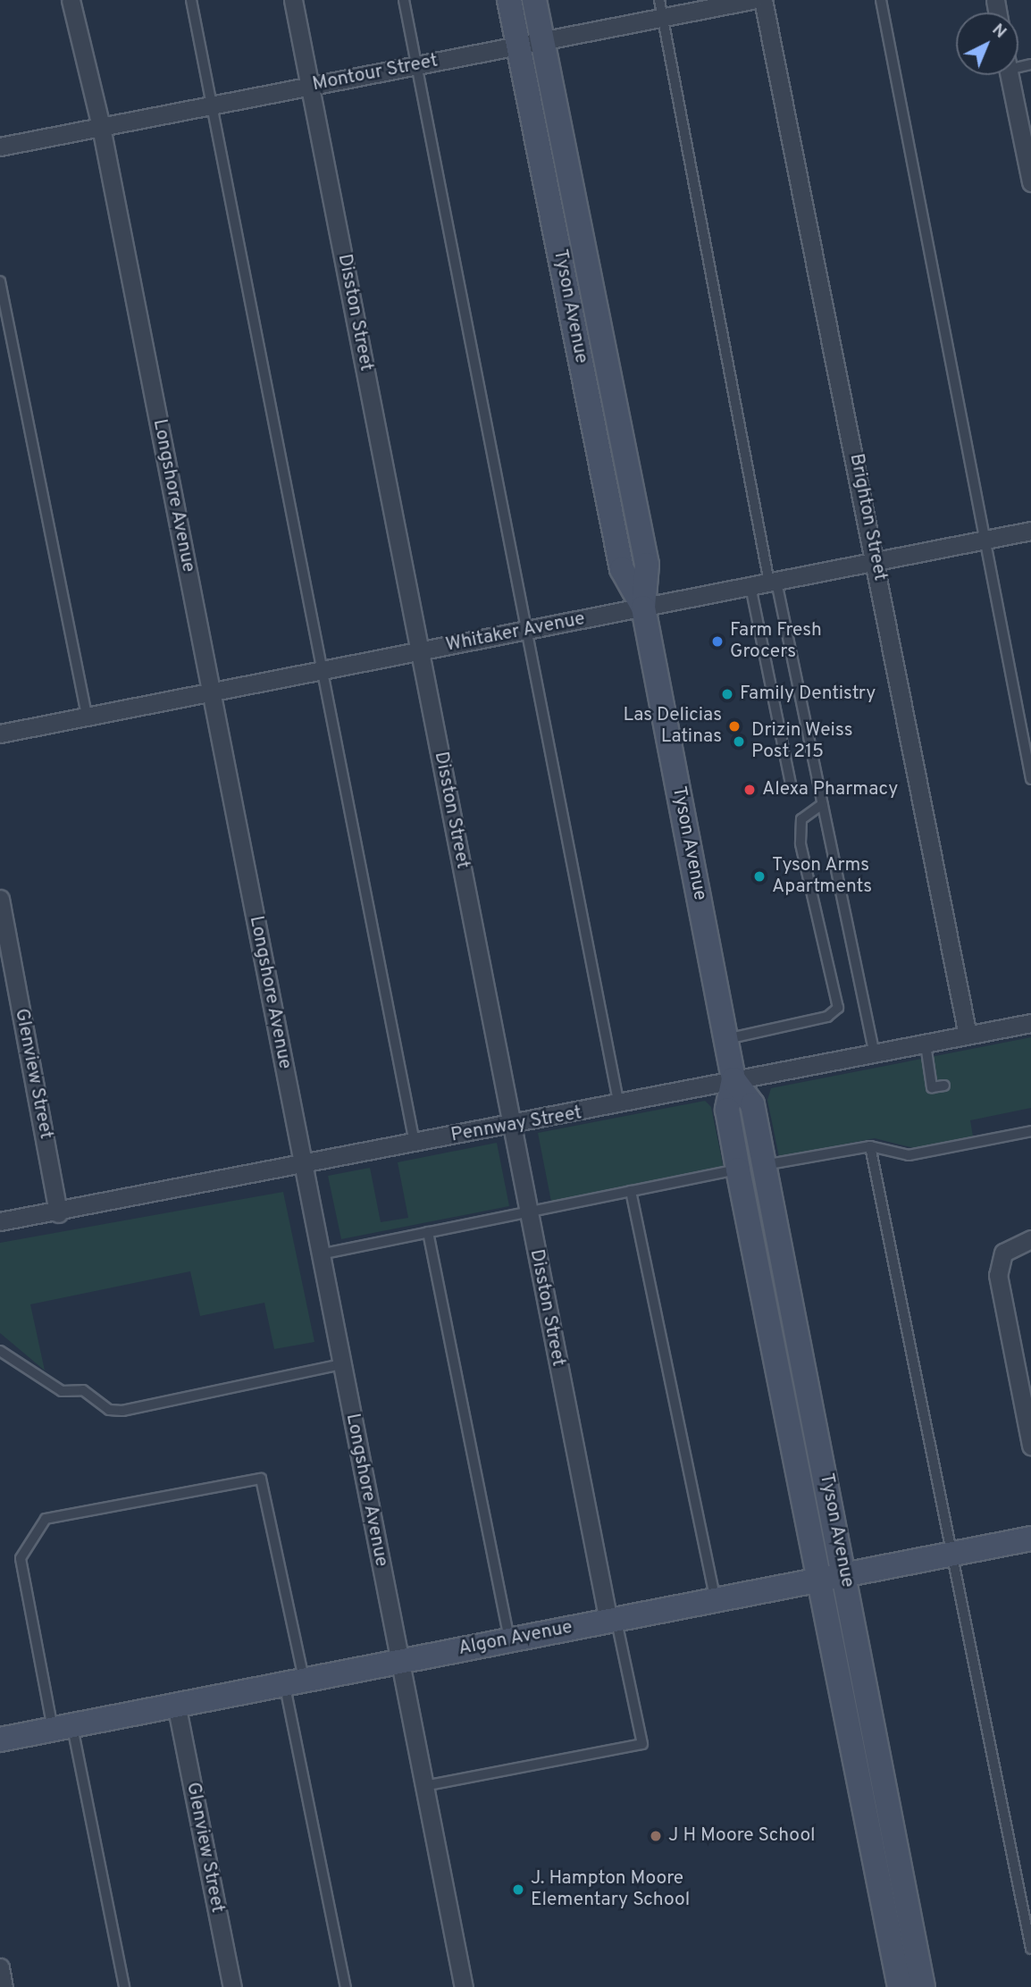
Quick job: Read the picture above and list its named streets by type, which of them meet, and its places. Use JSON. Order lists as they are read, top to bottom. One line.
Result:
{"streets":{"street":["Montour Street","Tyson Avenue","Disston Street","Longshore Avenue","Brighton Street","Whitaker Avenue","Glenview Street","Pennway Street","Algon Avenue"]},"crossings":[["Montour Street","Tyson Avenue"],["Montour Street","Disston Street"],["Montour Street","Longshore Avenue"],["Tyson Avenue","Whitaker Avenue"],["Tyson Avenue","Pennway Street"],["Tyson Avenue","Algon Avenue"],["Disston Street","Whitaker Avenue"],["Disston Street","Pennway Street"],["Disston Street","Algon Avenue"],["Longshore Avenue","Whitaker Avenue"],["Longshore Avenue","Pennway Street"],["Longshore Avenue","Algon Avenue"],["Brighton Street","Whitaker Avenue"],["Brighton Street","Pennway Street"],["Glenview Street","Pennway Street"],["Glenview Street","Algon Avenue"]],"places":["Farm Fresh Grocers","Family Dentistry","Las Delicias Latinas","Drizin Weiss Post 215","Alexa Pharmacy","Tyson Arms Apartments","J H Moore School","J. Hampton Moore Elementary School"],"north":"top right"}
